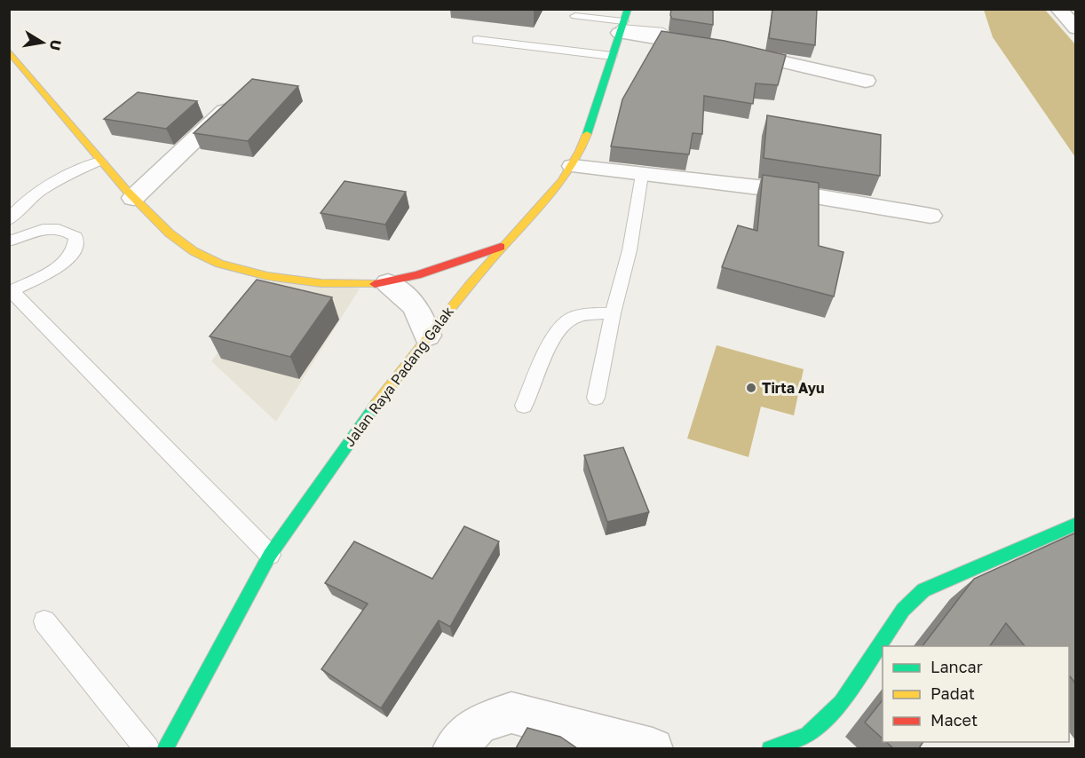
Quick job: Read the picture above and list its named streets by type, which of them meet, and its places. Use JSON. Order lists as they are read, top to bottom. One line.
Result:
{"streets":{"street":["Jalan Raya Padang Galak"]},"places":["Tirta Ayu"],"legend":["Lancar","Padat","Macet"],"north":"right"}
